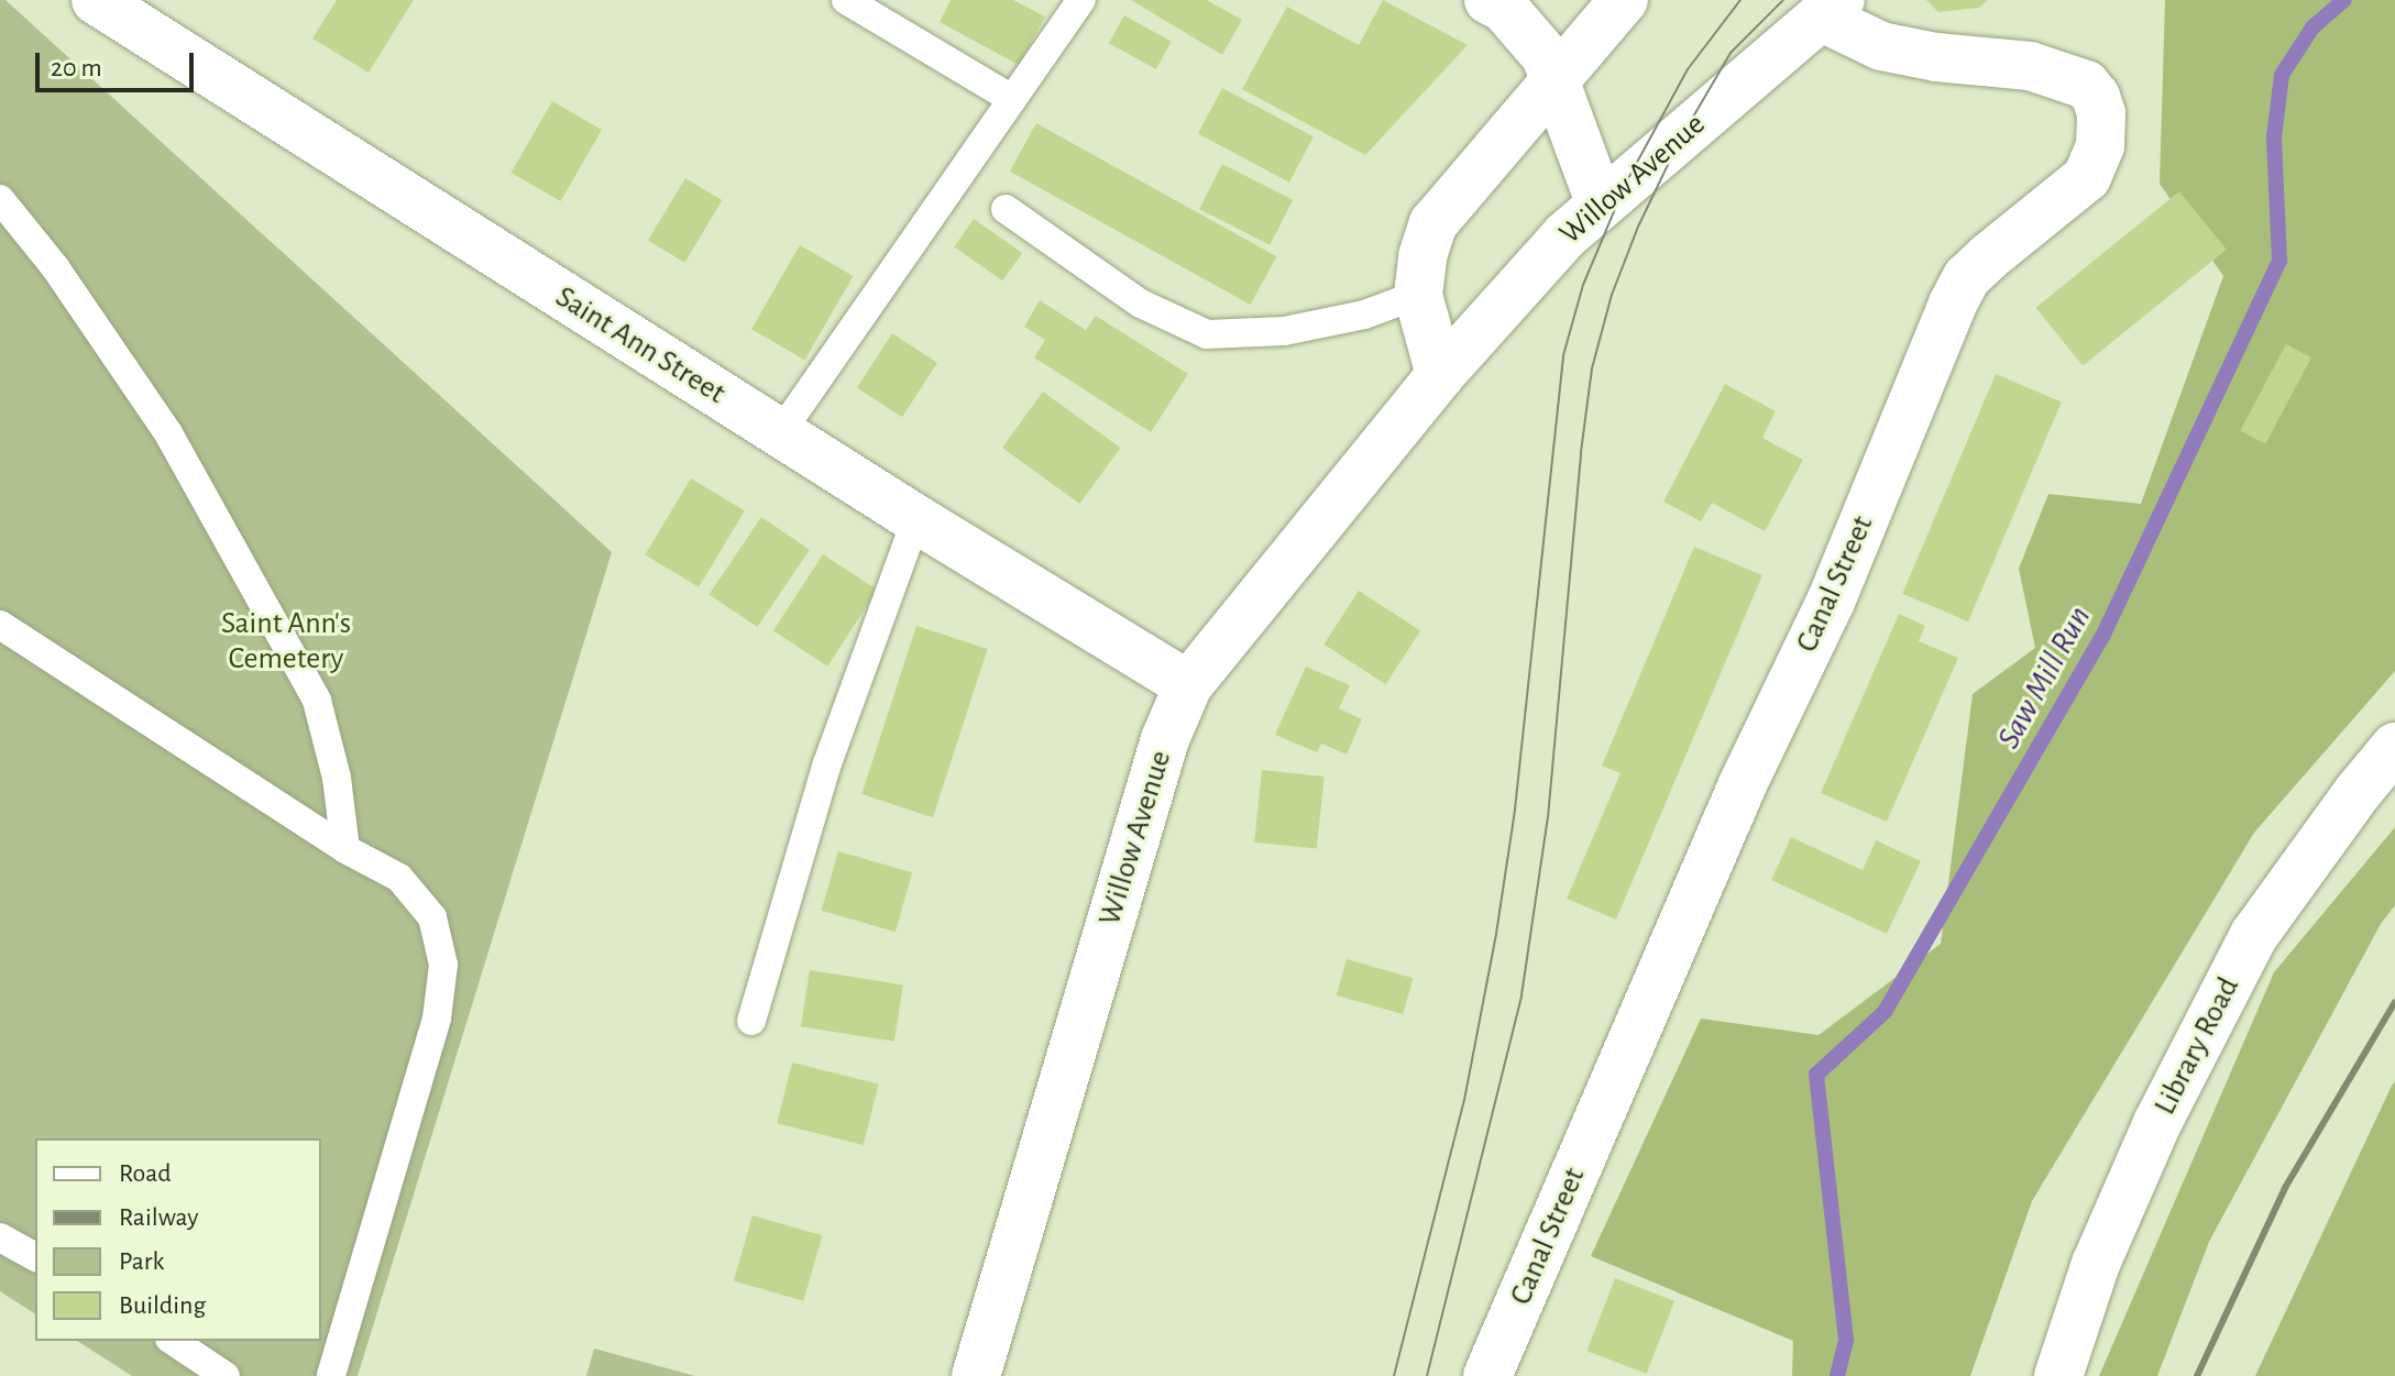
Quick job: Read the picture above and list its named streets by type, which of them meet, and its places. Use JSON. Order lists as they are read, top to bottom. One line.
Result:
{"streets":{"street":["Willow Avenue","Saint Ann Street","Canal Street","Library Road"]},"crossings":[["Willow Avenue","Saint Ann Street"],["Willow Avenue","Canal Street"]],"water":["Saw Mill Run"],"parks":["Saint Ann's Cemetery"],"legend":["Road","Railway","Park","Building"],"scale_bar":"20 m"}
